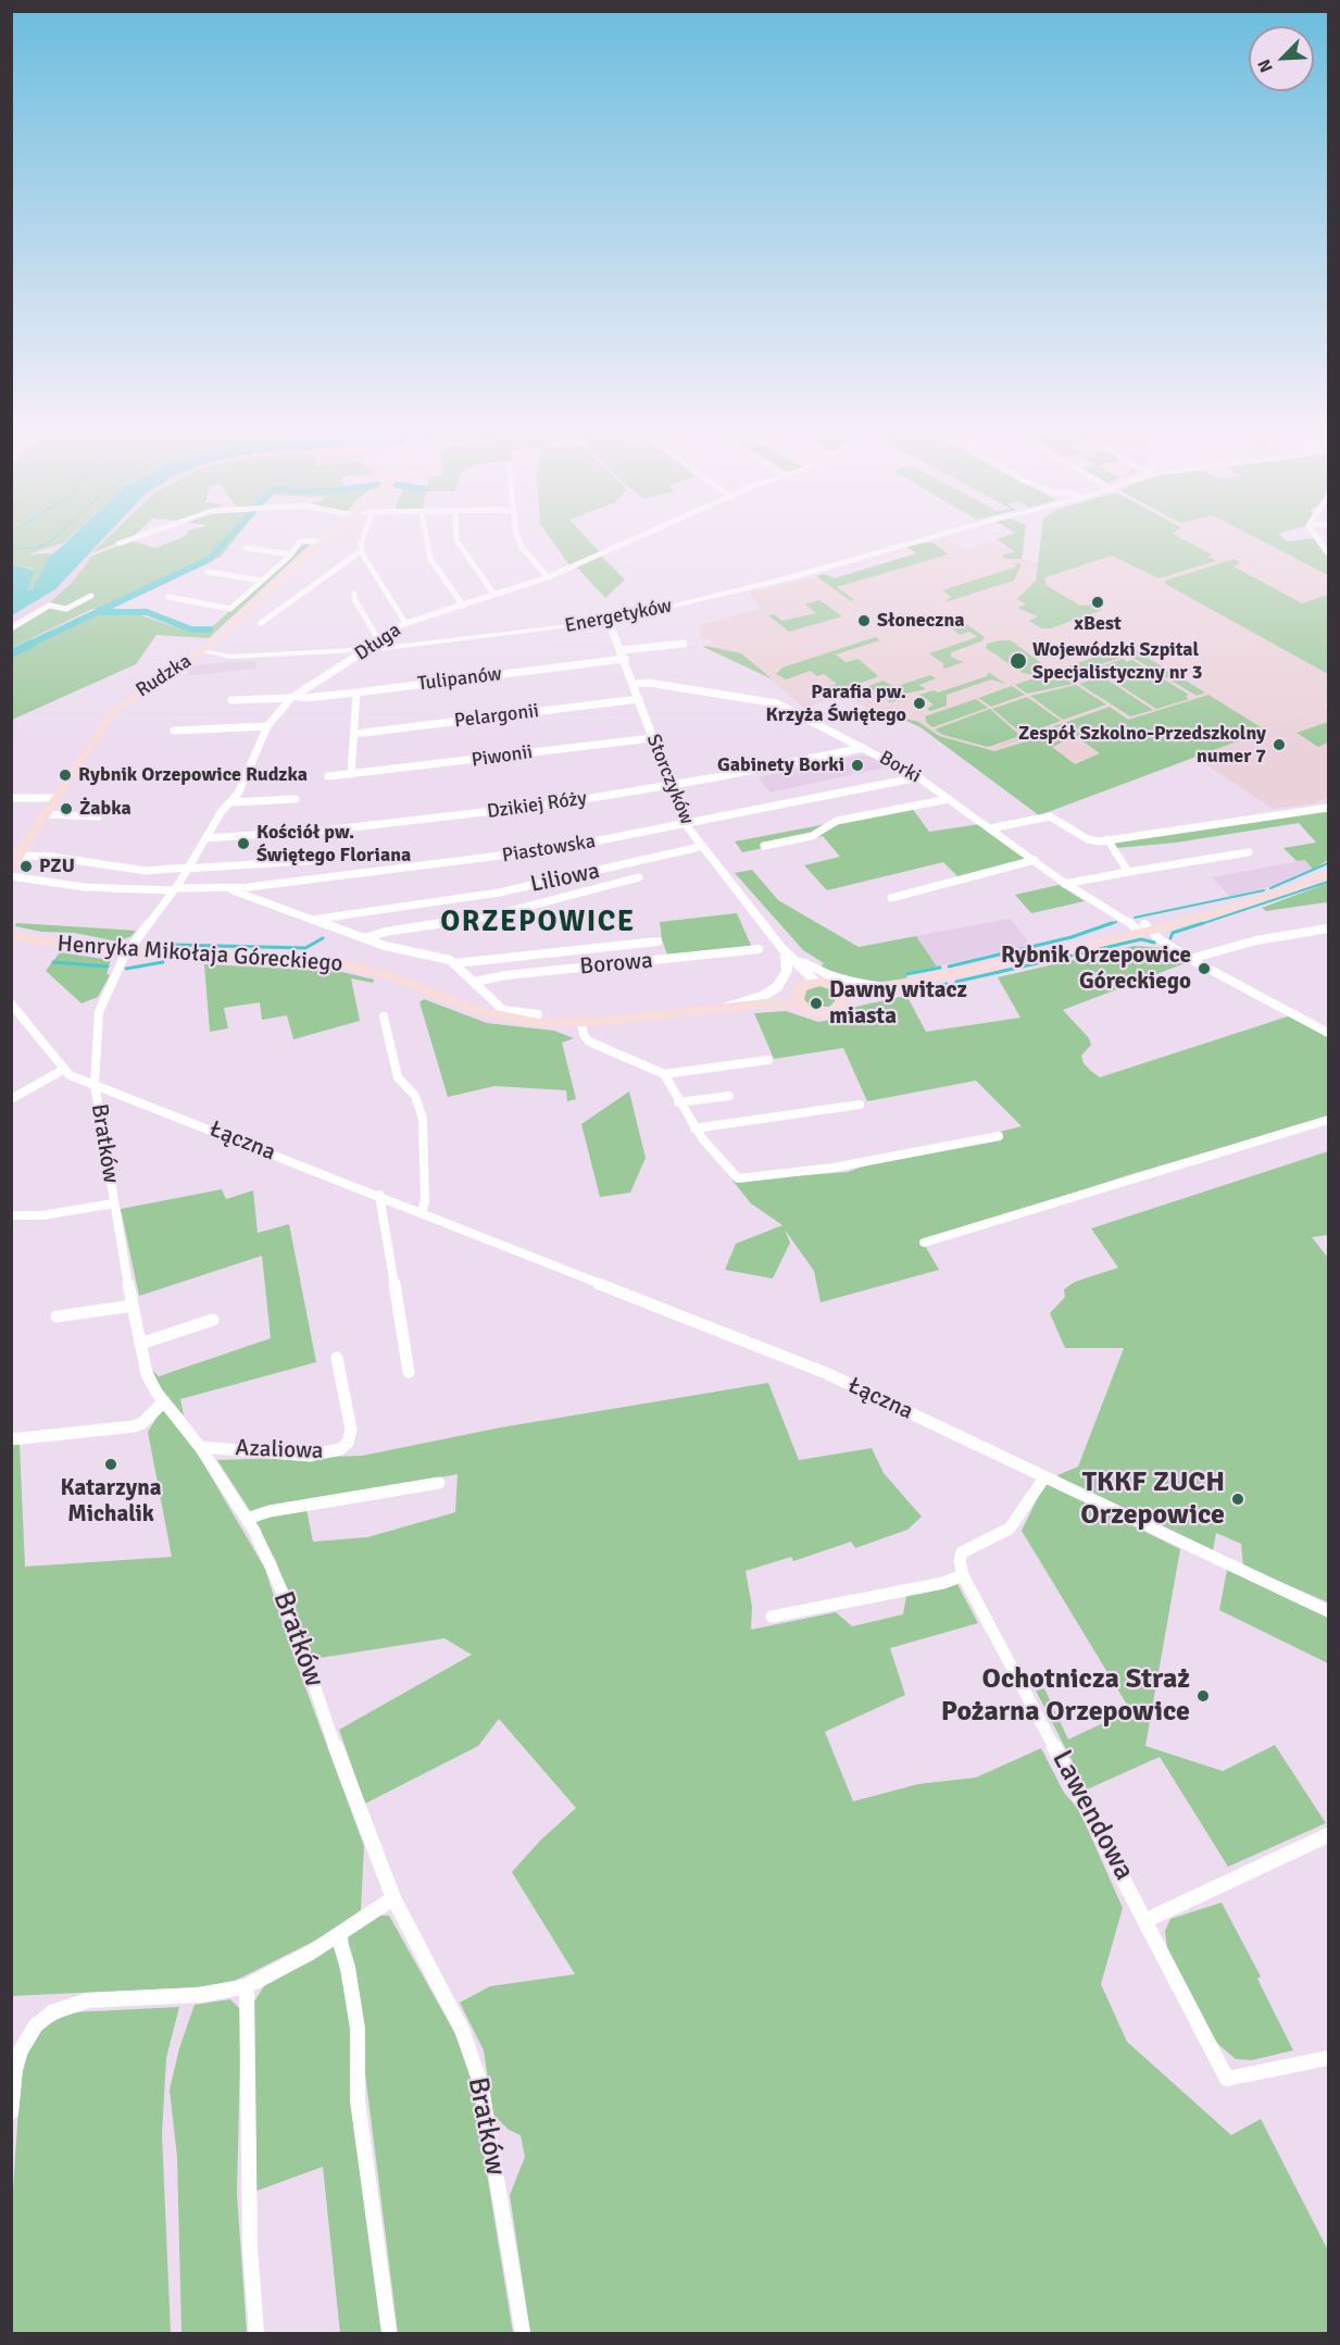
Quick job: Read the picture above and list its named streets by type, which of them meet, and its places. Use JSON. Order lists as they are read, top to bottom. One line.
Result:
{"streets":{"main road":["Rudzka","Henryka Mikołaja Góreckiego"],"street":["Energetyków","Długa","Tulipanów","Pelargonii","Piwonii","Borki","Storczyków","Dzikiej Róży","Piastowska","Liliowa","Borowa","Łączna","Bratków","Azaliowa","Lawendowa"]},"crossings":[["Energetyków","Długa"],["Energetyków","Rudzka"],["Energetyków","Storczyków"],["Długa","Tulipanów"],["Długa","Dzikiej Róży"],["Długa","Piastowska"],["Długa","Henryka Mikołaja Góreckiego"],["Długa","Łączna"],["Długa","Bratków"],["Tulipanów","Storczyków"],["Pelargonii","Storczyków"],["Piwonii","Storczyków"],["Borki","Storczyków"],["Borki","Dzikiej Róży"],["Borki","Piastowska"],["Storczyków","Dzikiej Róży"],["Storczyków","Piastowska"],["Storczyków","Liliowa"],["Storczyków","Henryka Mikołaja Góreckiego"],["Piastowska","Borowa"],["Liliowa","Borowa"],["Łączna","Bratków"],["Bratków","Azaliowa"]],"districts":["ORZEPOWICE"],"places":["xBest","Słoneczna","Wojewódzki Szpital Specjalistyczny nr 3","Parafia pw. Krzyża Świętego","Zespół Szkolno-Przedszkolny numer 7","Gabinety Borki","Rybnik Orzepowice Rudzka","Żabka","Kościół pw. Świętego Floriana","PZU","Rybnik Orzepowice Góreckiego","Dawny witacz miasta","Katarzyna Michalik","TKKF ZUCH Orzepowice","Ochotnicza Straż Pożarna Orzepowice"],"north":"bottom left"}
